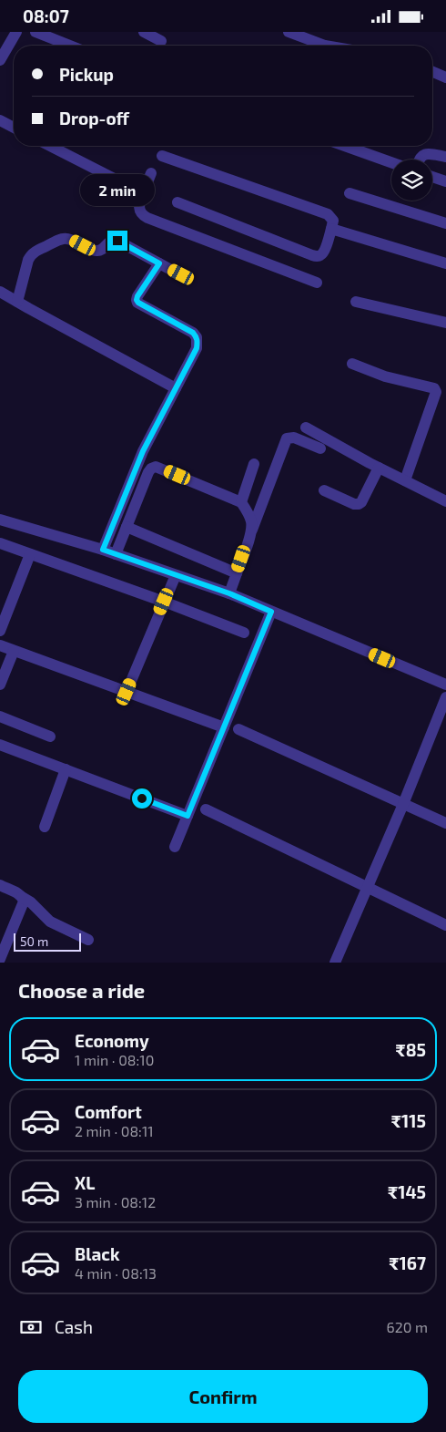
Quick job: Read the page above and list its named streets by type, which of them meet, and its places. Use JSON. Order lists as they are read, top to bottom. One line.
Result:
{"scale_bar":"50 m","page":{"status":"08:07","banner":["Pickup","Drop-off"],"bubble":"2 min","scale":"50 m","heading":"Choose a ride","list":[{"name":"Economy","note":"1 min · 08:10","value":"₹85"},{"name":"Comfort","note":"2 min · 08:11","value":"₹115"},{"name":"XL","note":"3 min · 08:12","value":"₹145"},{"name":"Black","note":"4 min · 08:13","value":"₹167"}],"pay":["Cash","620 m"],"buttons":"Confirm"}}
